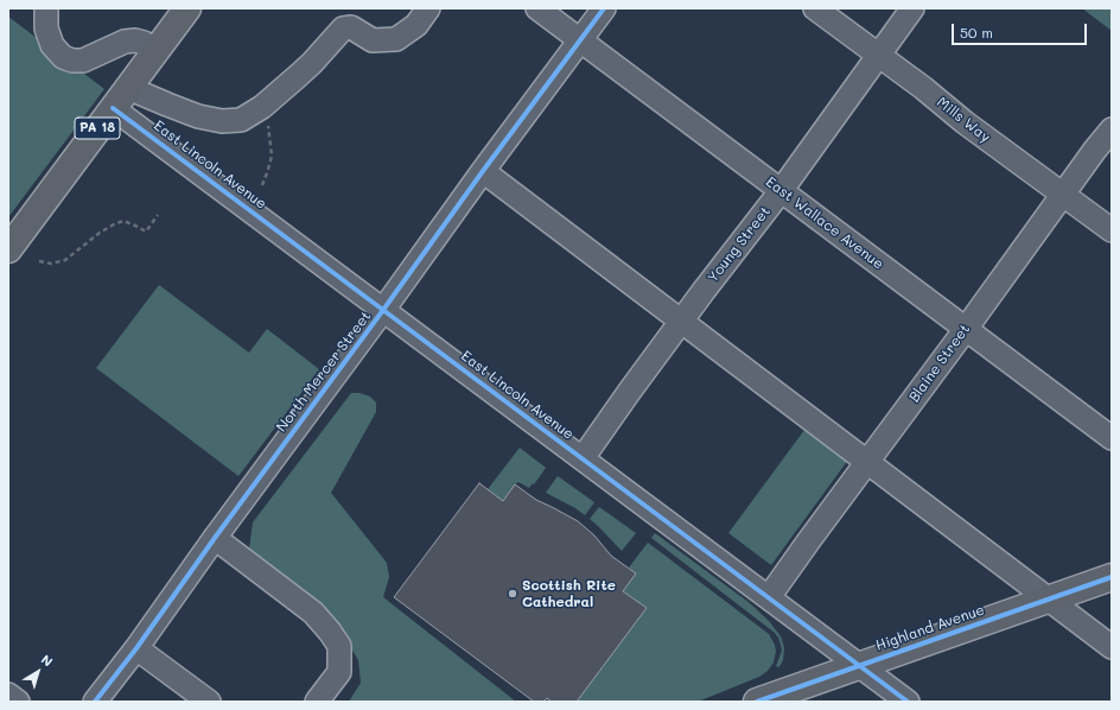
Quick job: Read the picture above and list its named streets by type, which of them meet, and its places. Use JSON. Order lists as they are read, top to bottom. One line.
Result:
{"streets":{"main road":["PA 18","Highland Avenue"],"street":["Mills Way","East Lincoln Avenue","East Wallace Avenue","Young Street","Blaine Street","North Mercer Street"]},"crossings":[["Mills Way","Young Street"],["Mills Way","Blaine Street"],["PA 18","East Lincoln Avenue"],["East Lincoln Avenue","Young Street"],["East Lincoln Avenue","Blaine Street"],["East Lincoln Avenue","North Mercer Street"],["East Lincoln Avenue","Highland Avenue"],["East Wallace Avenue","Young Street"],["East Wallace Avenue","Blaine Street"],["East Wallace Avenue","North Mercer Street"]],"places":["Scottish Rite Cathedral"],"scale_bar":"50 m","north":"top right"}
